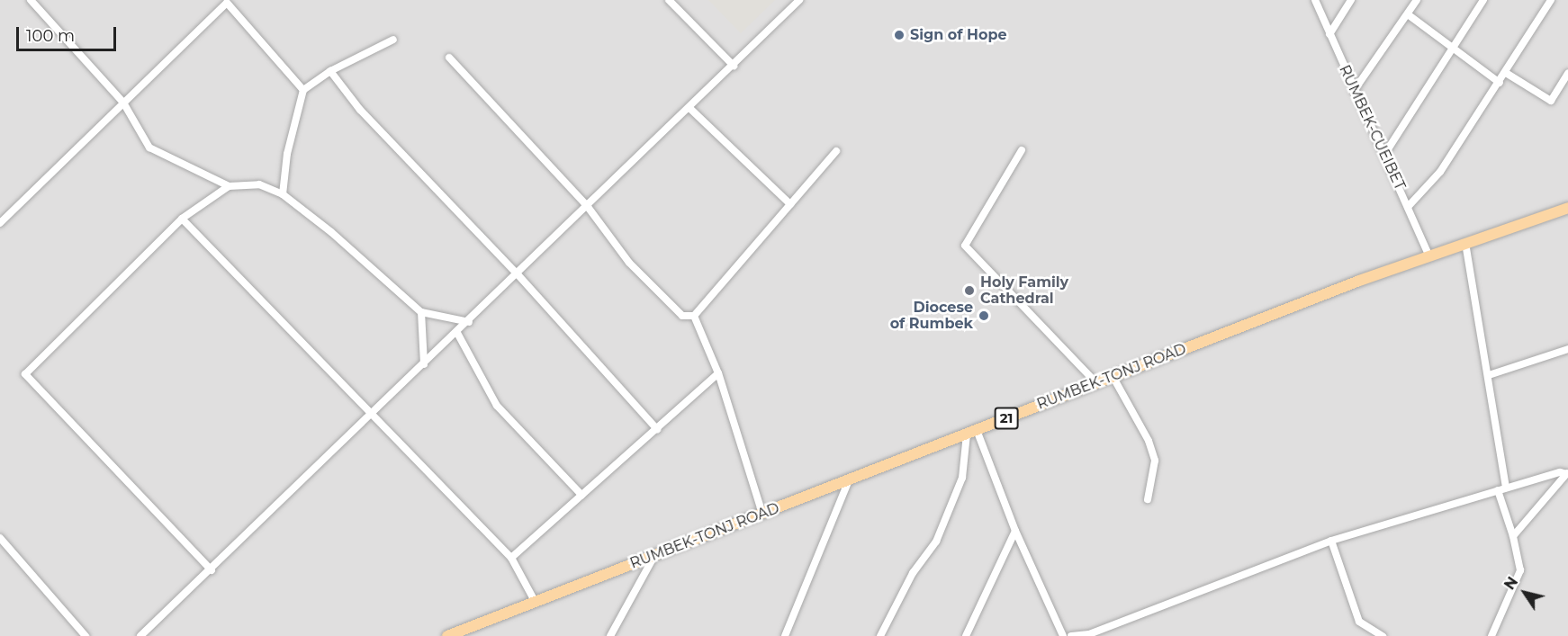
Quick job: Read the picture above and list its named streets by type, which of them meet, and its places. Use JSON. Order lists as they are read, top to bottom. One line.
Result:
{"streets":{"main road":["RUMBEK-TONJ ROAD","21"],"street":["RUMBEK-CUEIBET"]},"crossings":[["RUMBEK-CUEIBET","RUMBEK-TONJ ROAD"]],"places":["Sign of Hope","Holy Family Cathedral","Diocese of Rumbek"],"scale_bar":"100 m","north":"top left"}
